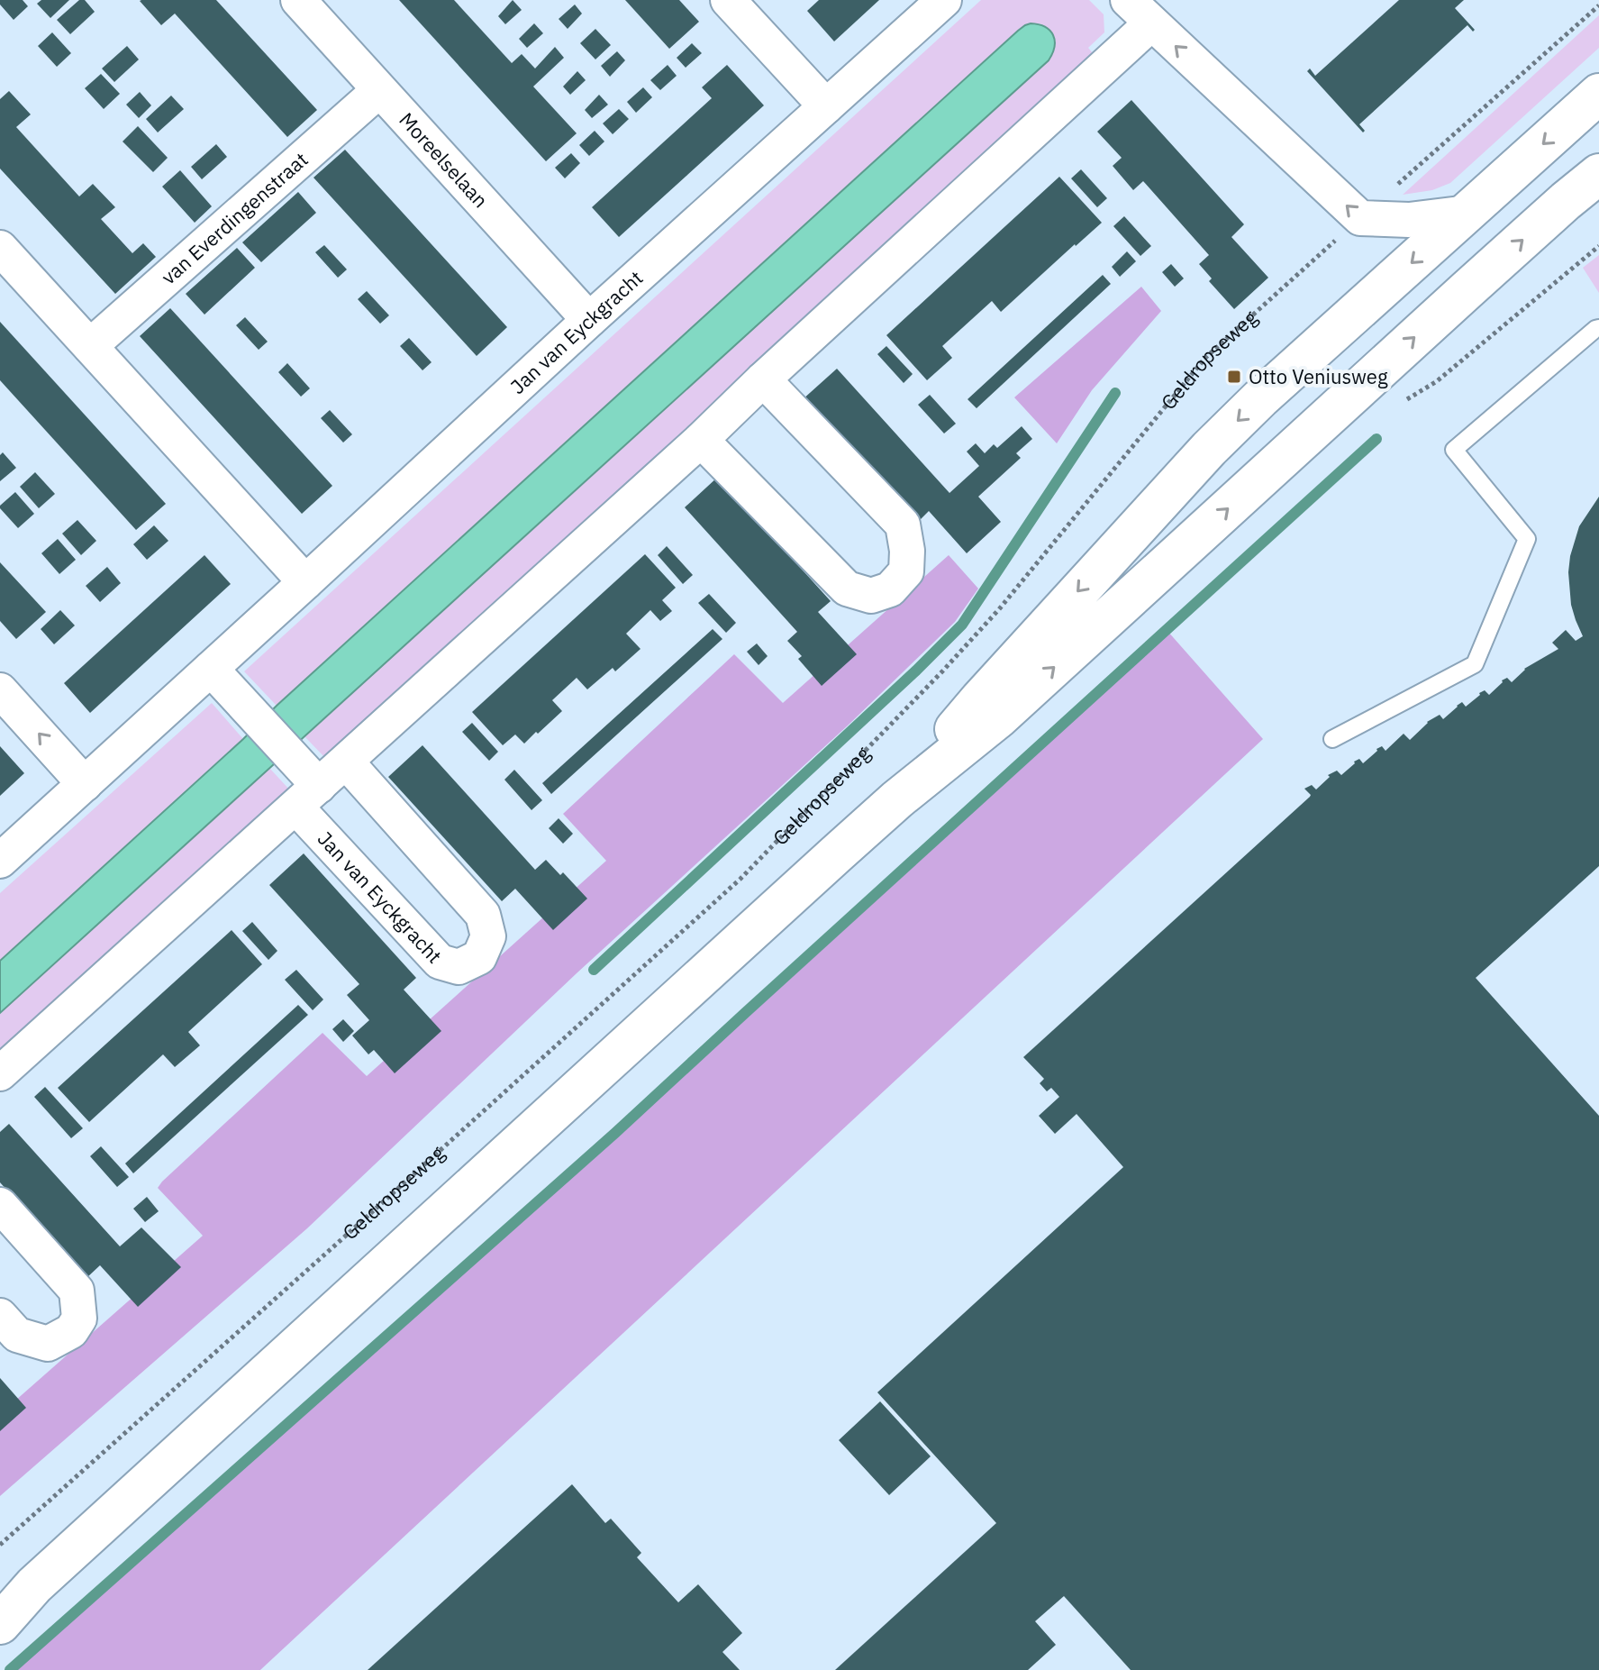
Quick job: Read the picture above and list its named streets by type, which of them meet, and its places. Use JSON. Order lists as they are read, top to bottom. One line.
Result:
{"streets":{"street":["Moreelselaan","van Everdingenstraat","Jan van Eyckgracht"],"path":["Geldropseweg"]},"crossings":[["Moreelselaan","van Everdingenstraat"],["Moreelselaan","Jan van Eyckgracht"]],"places":{"transit":["Otto Veniusweg"]}}
